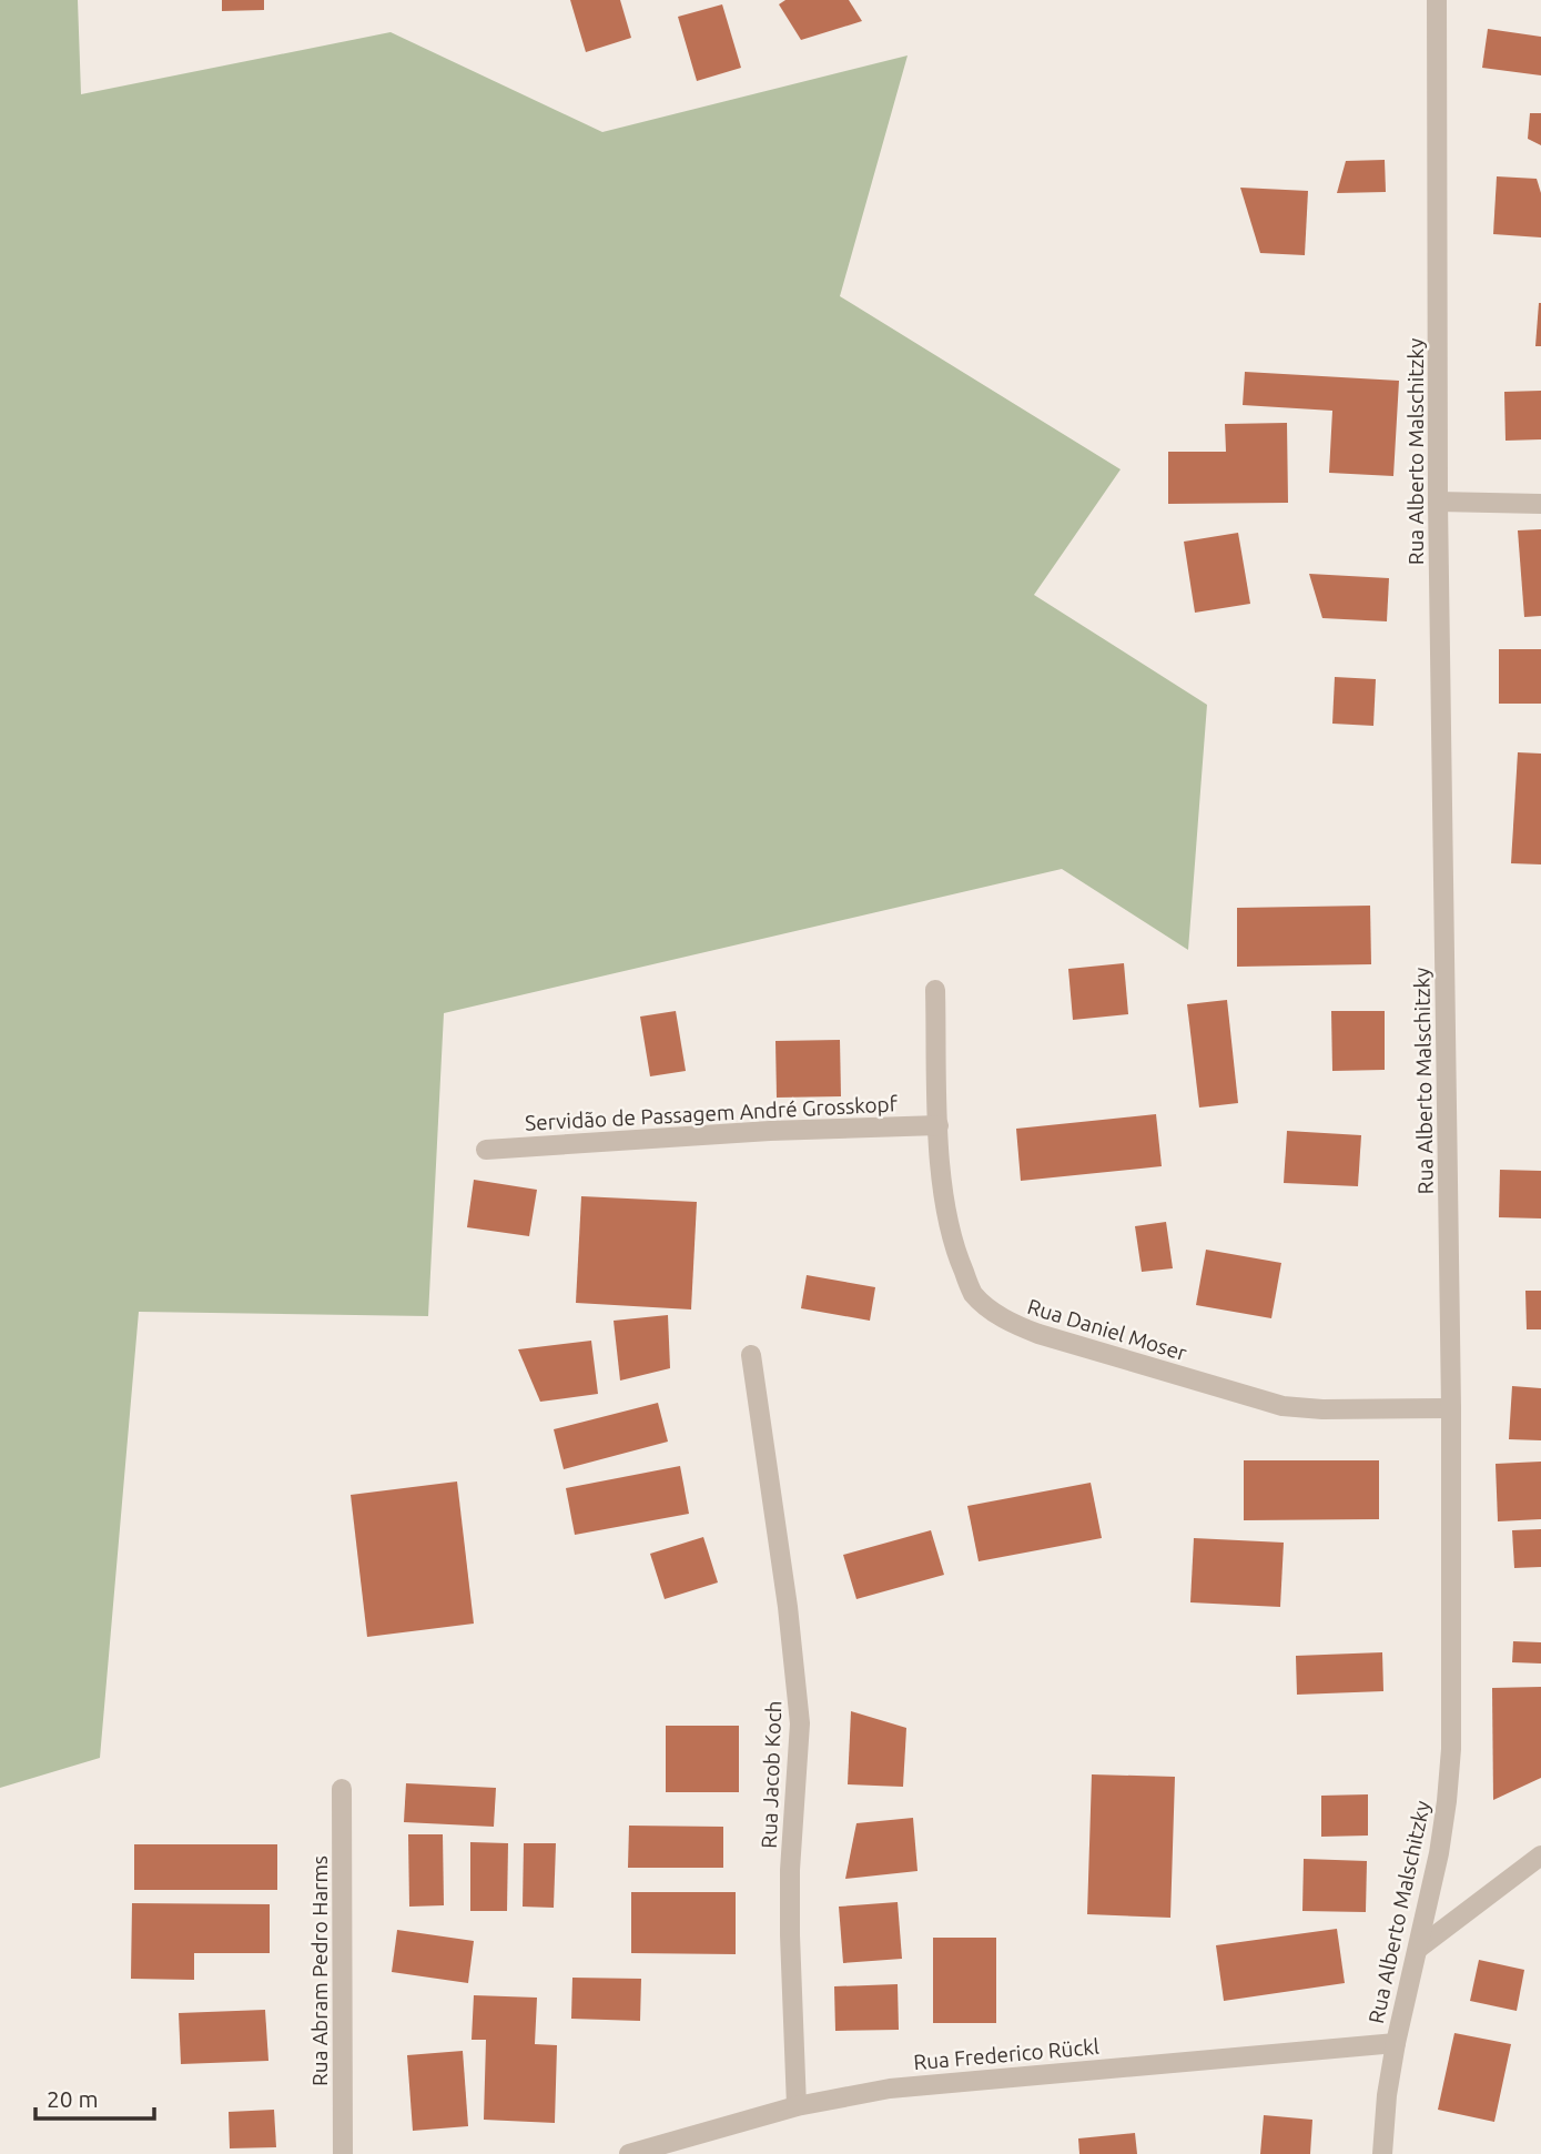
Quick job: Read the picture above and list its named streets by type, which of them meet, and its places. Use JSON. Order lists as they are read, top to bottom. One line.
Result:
{"streets":{"street":["Rua Alberto Malschitzky","Servidão de Passagem André Grosskopf","Rua Daniel Moser","Rua Jacob Koch","Rua Abram Pedro Harms","Rua Frederico Rückl"]},"crossings":[["Rua Alberto Malschitzky","Rua Daniel Moser"],["Rua Alberto Malschitzky","Rua Frederico Rückl"],["Servidão de Passagem André Grosskopf","Rua Daniel Moser"],["Rua Jacob Koch","Rua Frederico Rückl"]],"scale_bar":"20 m"}
